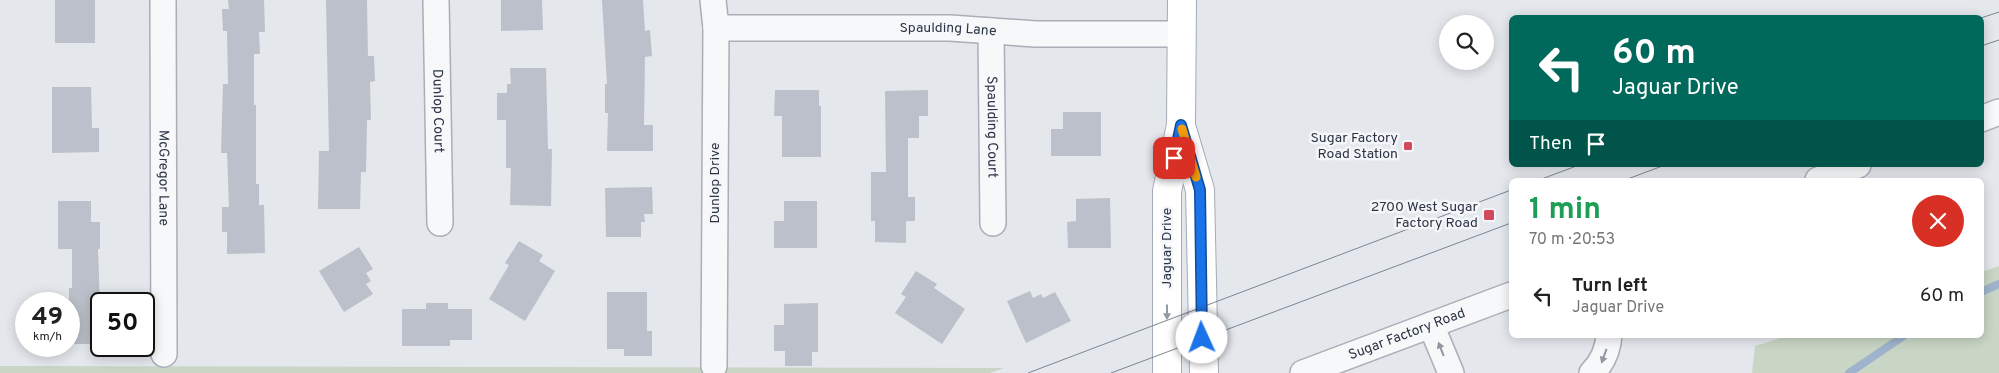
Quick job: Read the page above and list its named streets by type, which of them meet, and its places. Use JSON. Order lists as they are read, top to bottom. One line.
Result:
{"streets":{"main road":["Jaguar Drive"],"street":["Spaulding Lane","Dunlop Court","Spaulding Court","McGregor Lane","Dunlop Drive","Sugar Factory Road"]},"crossings":[["Spaulding Lane","Spaulding Court"],["Spaulding Lane","Dunlop Drive"],["Spaulding Lane","Jaguar Drive"]],"places":{"transit":["Sugar Factory Road Station","2700 West Sugar Factory Road"]},"page":{"turn":["60 m","Jaguar Drive"],"then":"Then","heading":["1 min","70 m · 20:53"],"list":[{"name":"Turn left","note":"Jaguar Drive","value":"60 m"}],"speed":"49 km/h","limit":"50"}}
